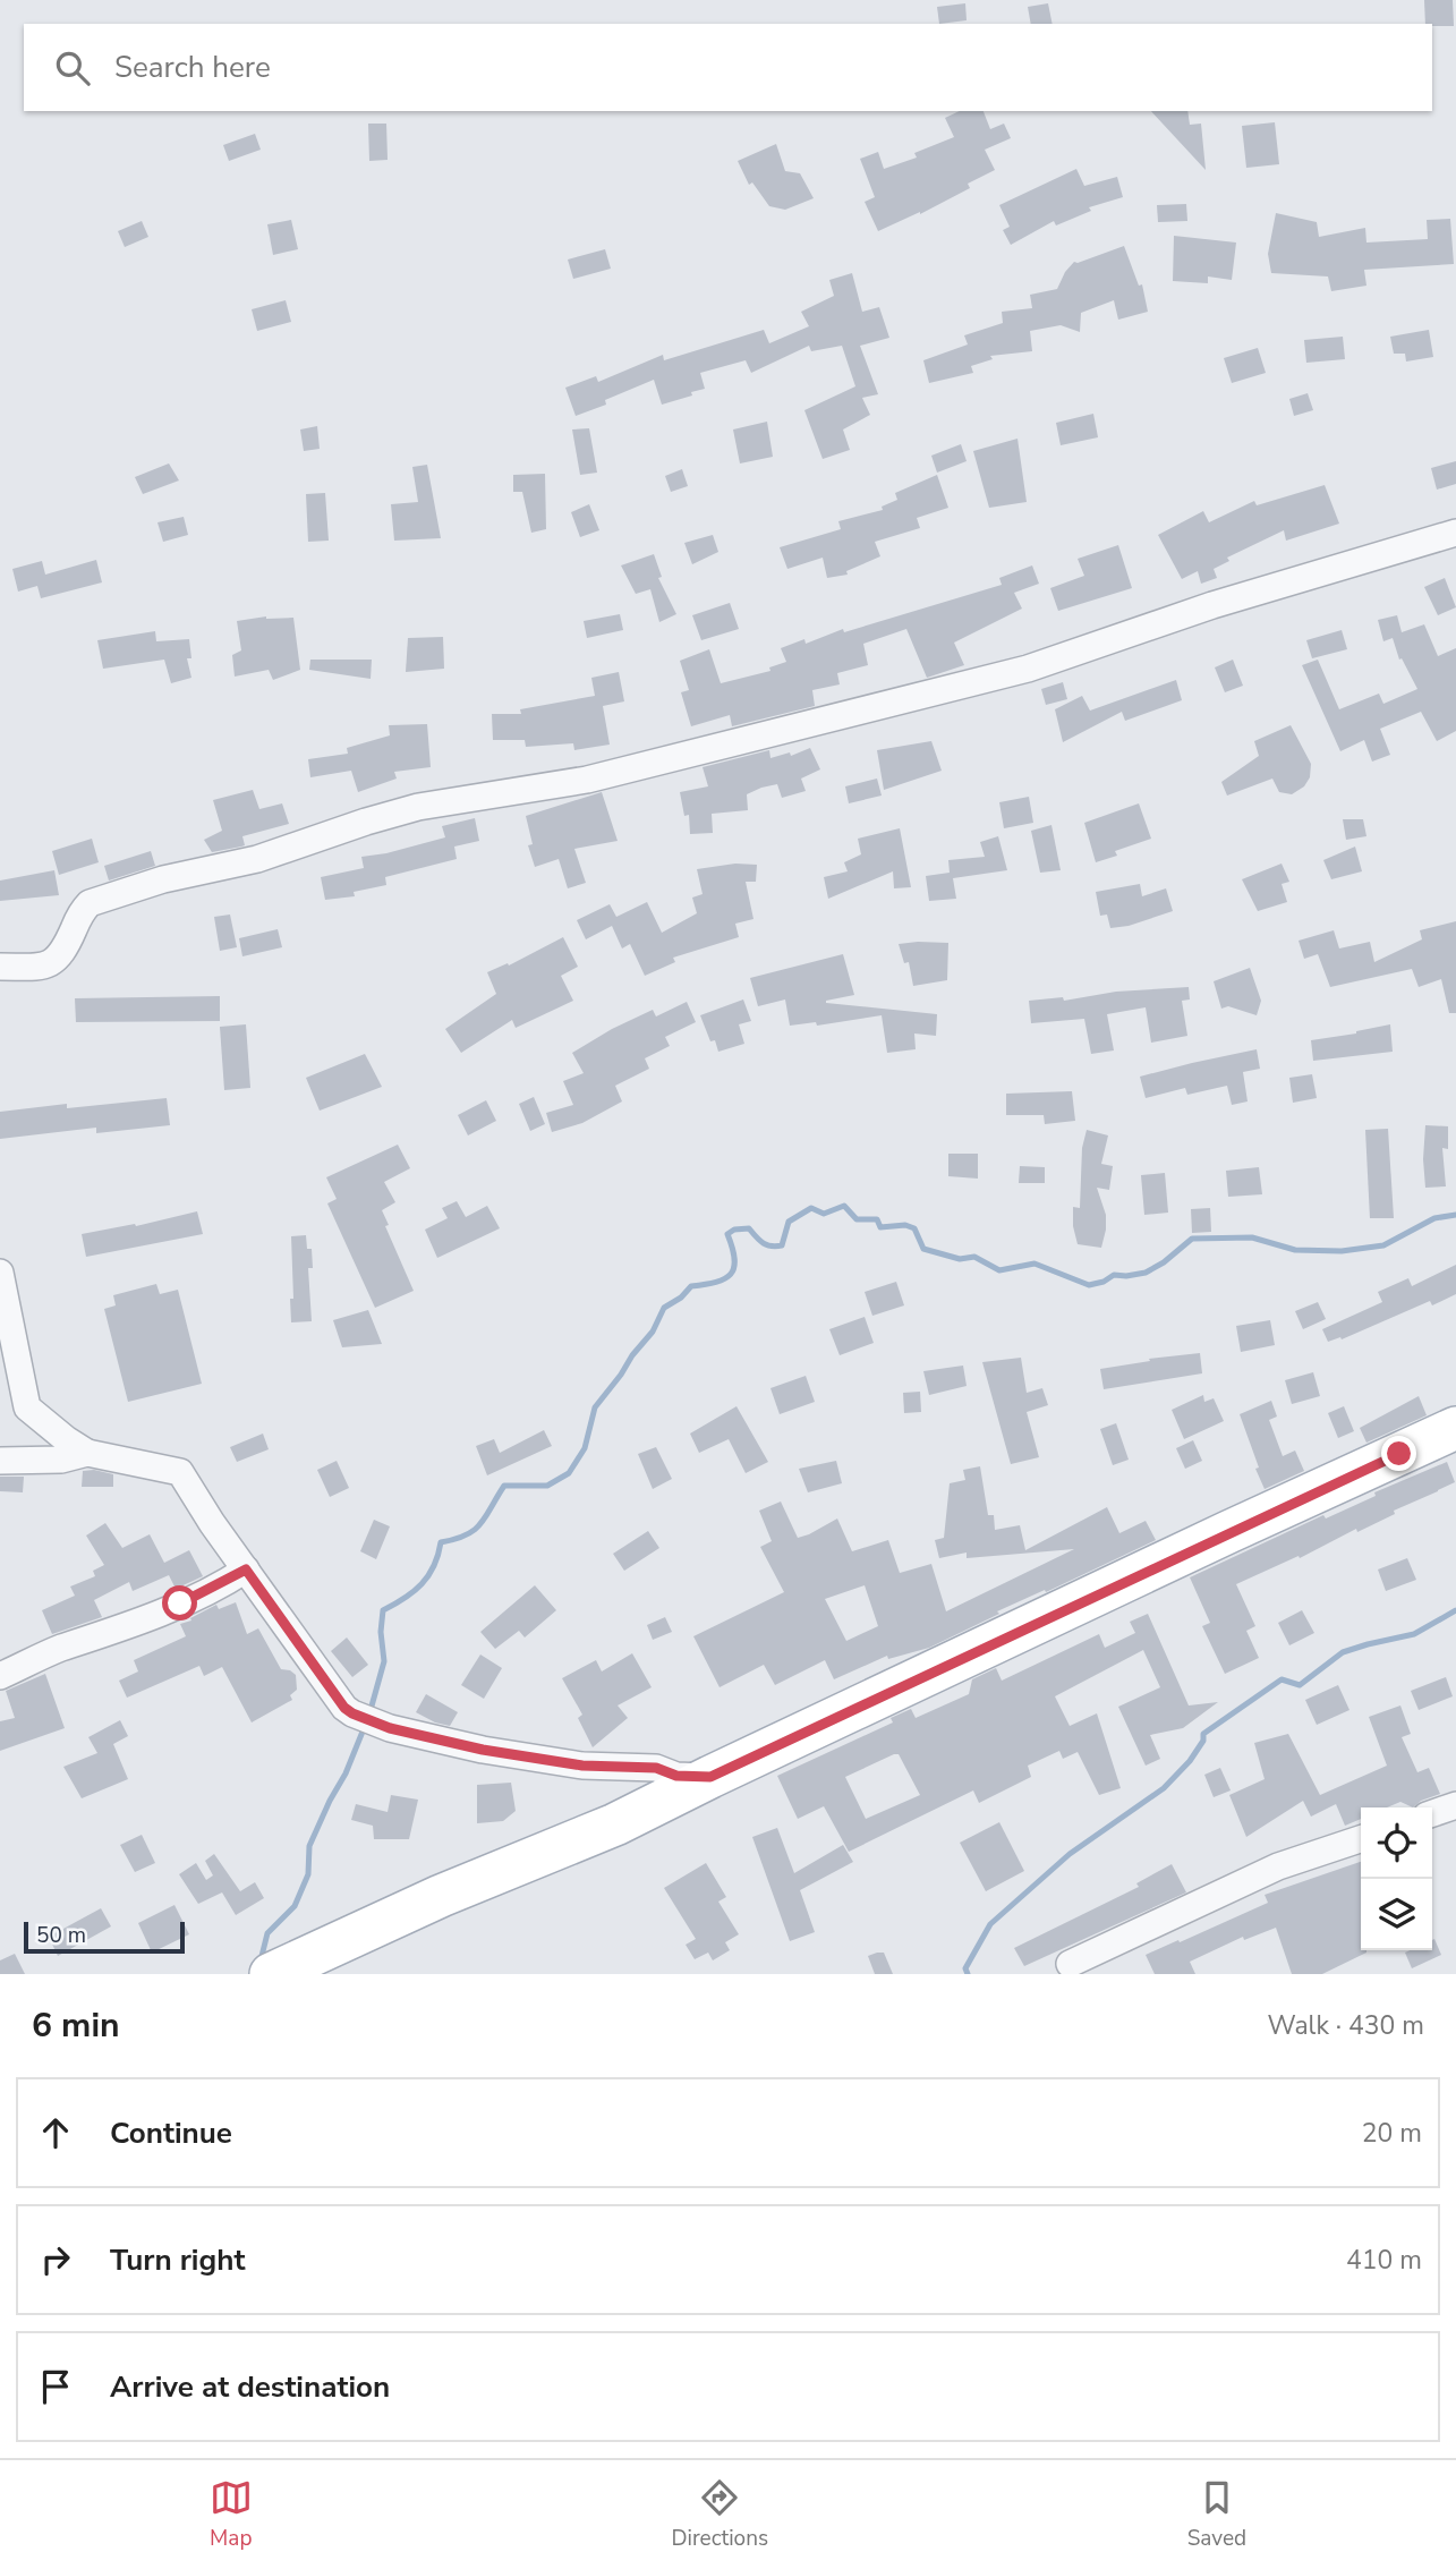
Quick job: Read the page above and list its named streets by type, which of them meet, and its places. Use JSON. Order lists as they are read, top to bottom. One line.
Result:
{"scale_bar":"50 m","page":{"search":"Search here","scale":"50 m","heading":["6 min","Walk · 430 m"],"list":[["Continue","20 m"],["Turn right","410 m"],"Arrive at destination"],"nav":["Map","Directions","Saved"]}}
